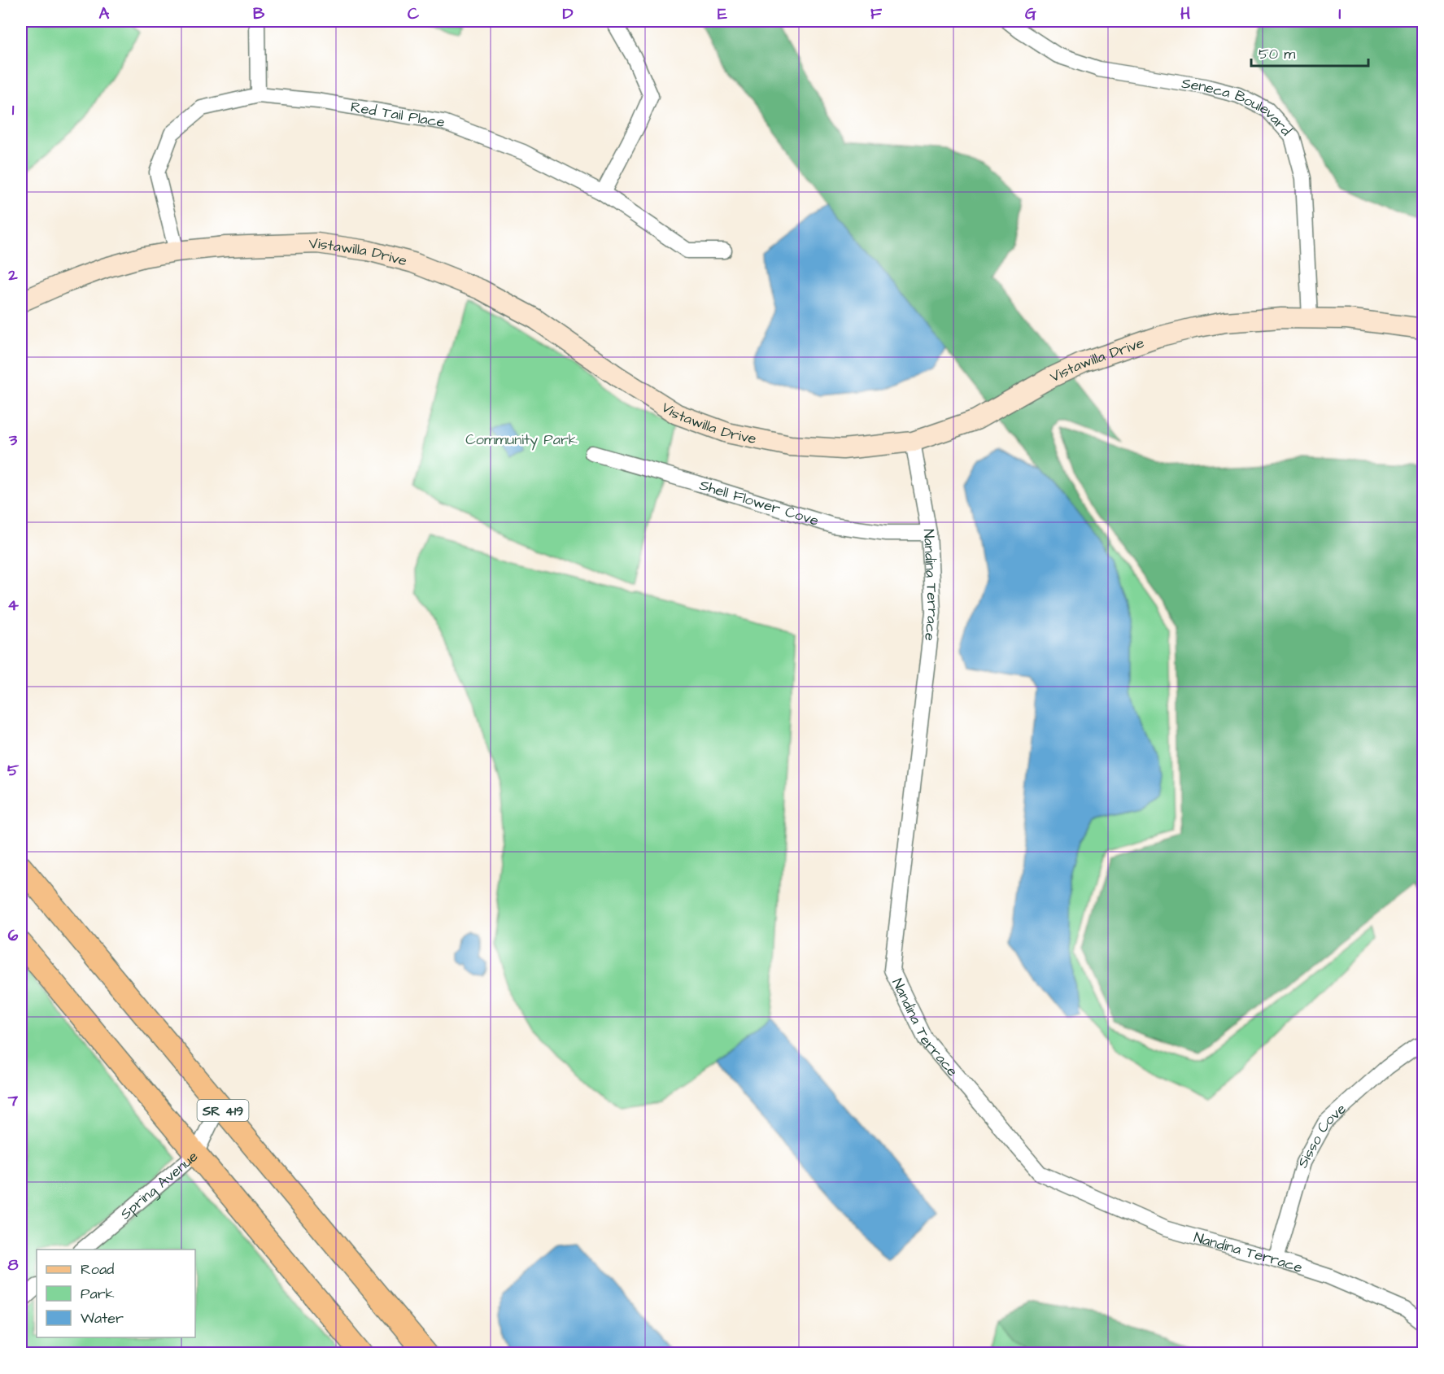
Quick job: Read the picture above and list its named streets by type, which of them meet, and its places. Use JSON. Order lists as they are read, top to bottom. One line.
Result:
{"streets":{"main road":["SR 419"],"street":["Seneca Boulevard","Red Tail Place","Vistawilla Drive","Shell Flower Cove","Nandina Terrace","Sisso Cove","Spring Avenue"]},"crossings":[["Seneca Boulevard","Vistawilla Drive"],["Red Tail Place","Vistawilla Drive"],["Vistawilla Drive","Nandina Terrace"],["Shell Flower Cove","Nandina Terrace"],["Nandina Terrace","Sisso Cove"],["SR 419","Spring Avenue"]],"parks":["Community Park"],"legend":["Road","Park","Water"],"scale_bar":"50 m","grid":{"columns":["A","B","C","D","E","F","G","H","I"],"rows":["1","2","3","4","5","6","7","8"]}}
